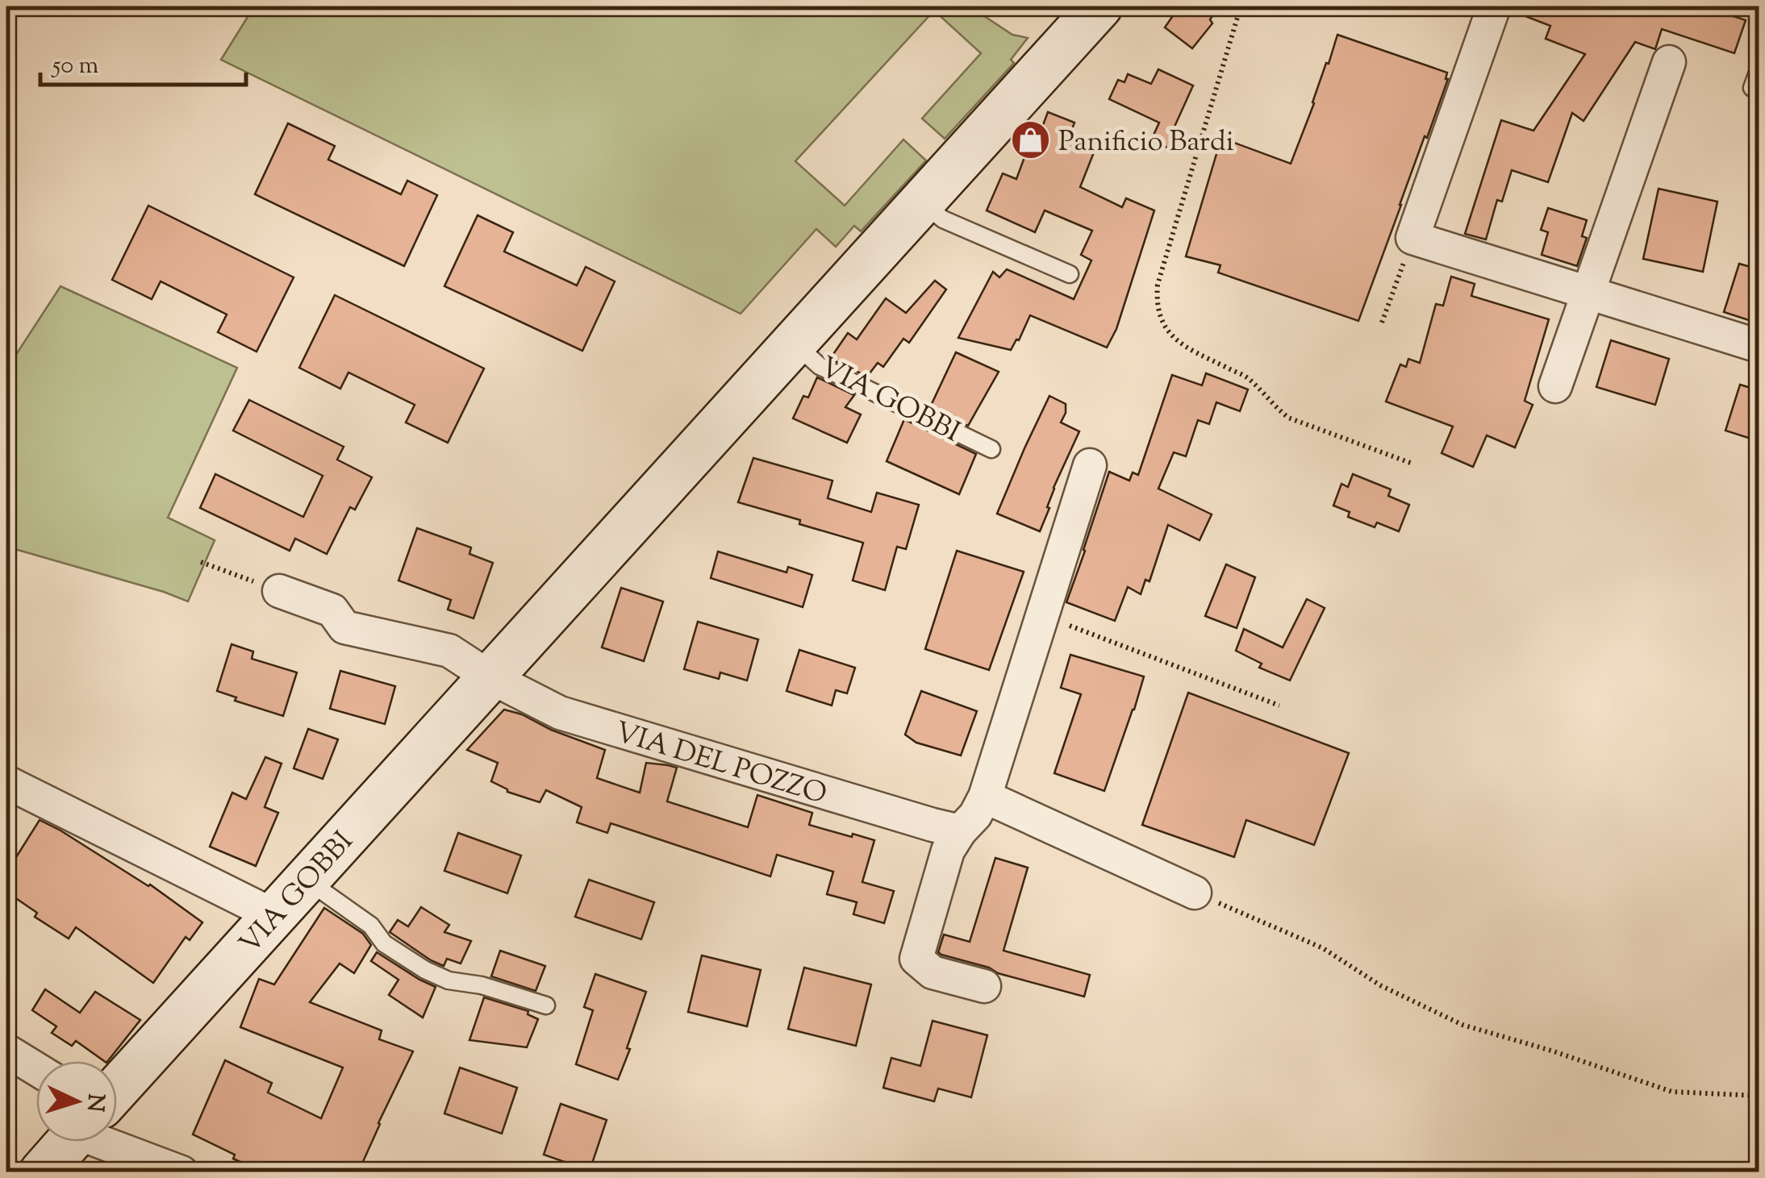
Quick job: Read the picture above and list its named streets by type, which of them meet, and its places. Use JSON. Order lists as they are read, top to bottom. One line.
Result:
{"streets":{"street":["VIA GOBBI","VIA DEL POZZO"]},"crossings":[["VIA GOBBI","VIA DEL POZZO"]],"places":{"shop":["Panificio Bardi"]},"scale_bar":"50 m","north":"right"}
